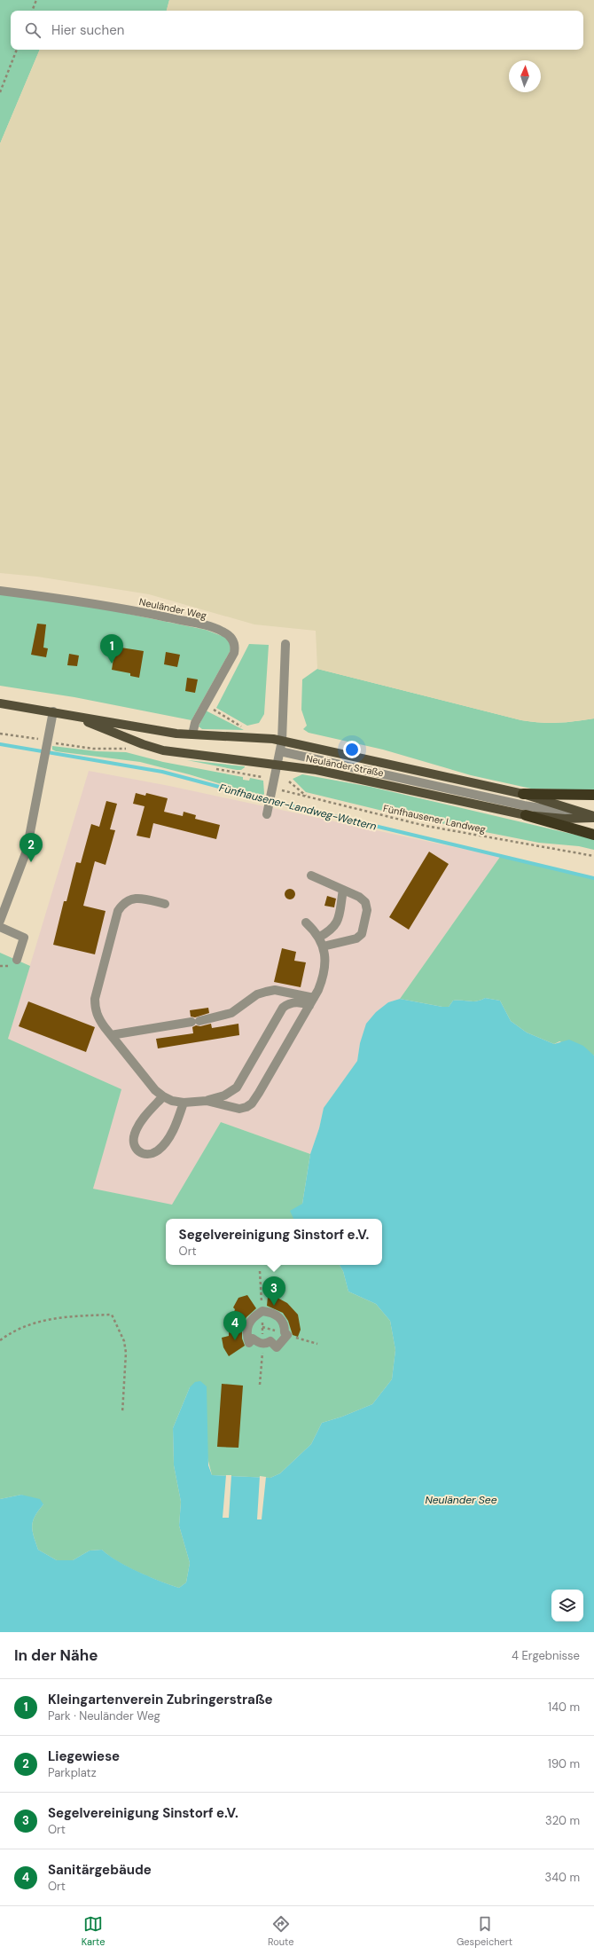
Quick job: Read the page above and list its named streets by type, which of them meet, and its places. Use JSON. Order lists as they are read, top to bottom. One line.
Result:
{"streets":{"main road":["Neuländer Straße"],"street":["Neuländer Weg"],"path":["Fünfhausener Landweg"]},"crossings":[["Neuländer Weg","Neuländer Straße"]],"water":["Fünfhausener-Landweg-Wettern","Neuländer See"],"north":"top","page":{"search":"Hier suchen","pins":["1","2","3","4"],"popup":["Segelvereinigung Sinstorf e.V.","Ort"],"heading":["In der Nähe","4 Ergebnisse"],"list":[{"mark":"1","name":"Kleingartenverein Zubringerstraße","note":"Park · Neuländer Weg","value":"140 m"},{"mark":"2","name":"Liegewiese","note":"Parkplatz","value":"190 m"},{"mark":"3","name":"Segelvereinigung Sinstorf e.V.","note":"Ort","value":"320 m"},{"mark":"4","name":"Sanitärgebäude","note":"Ort","value":"340 m"}],"nav":["Karte","Route","Gespeichert"]}}
